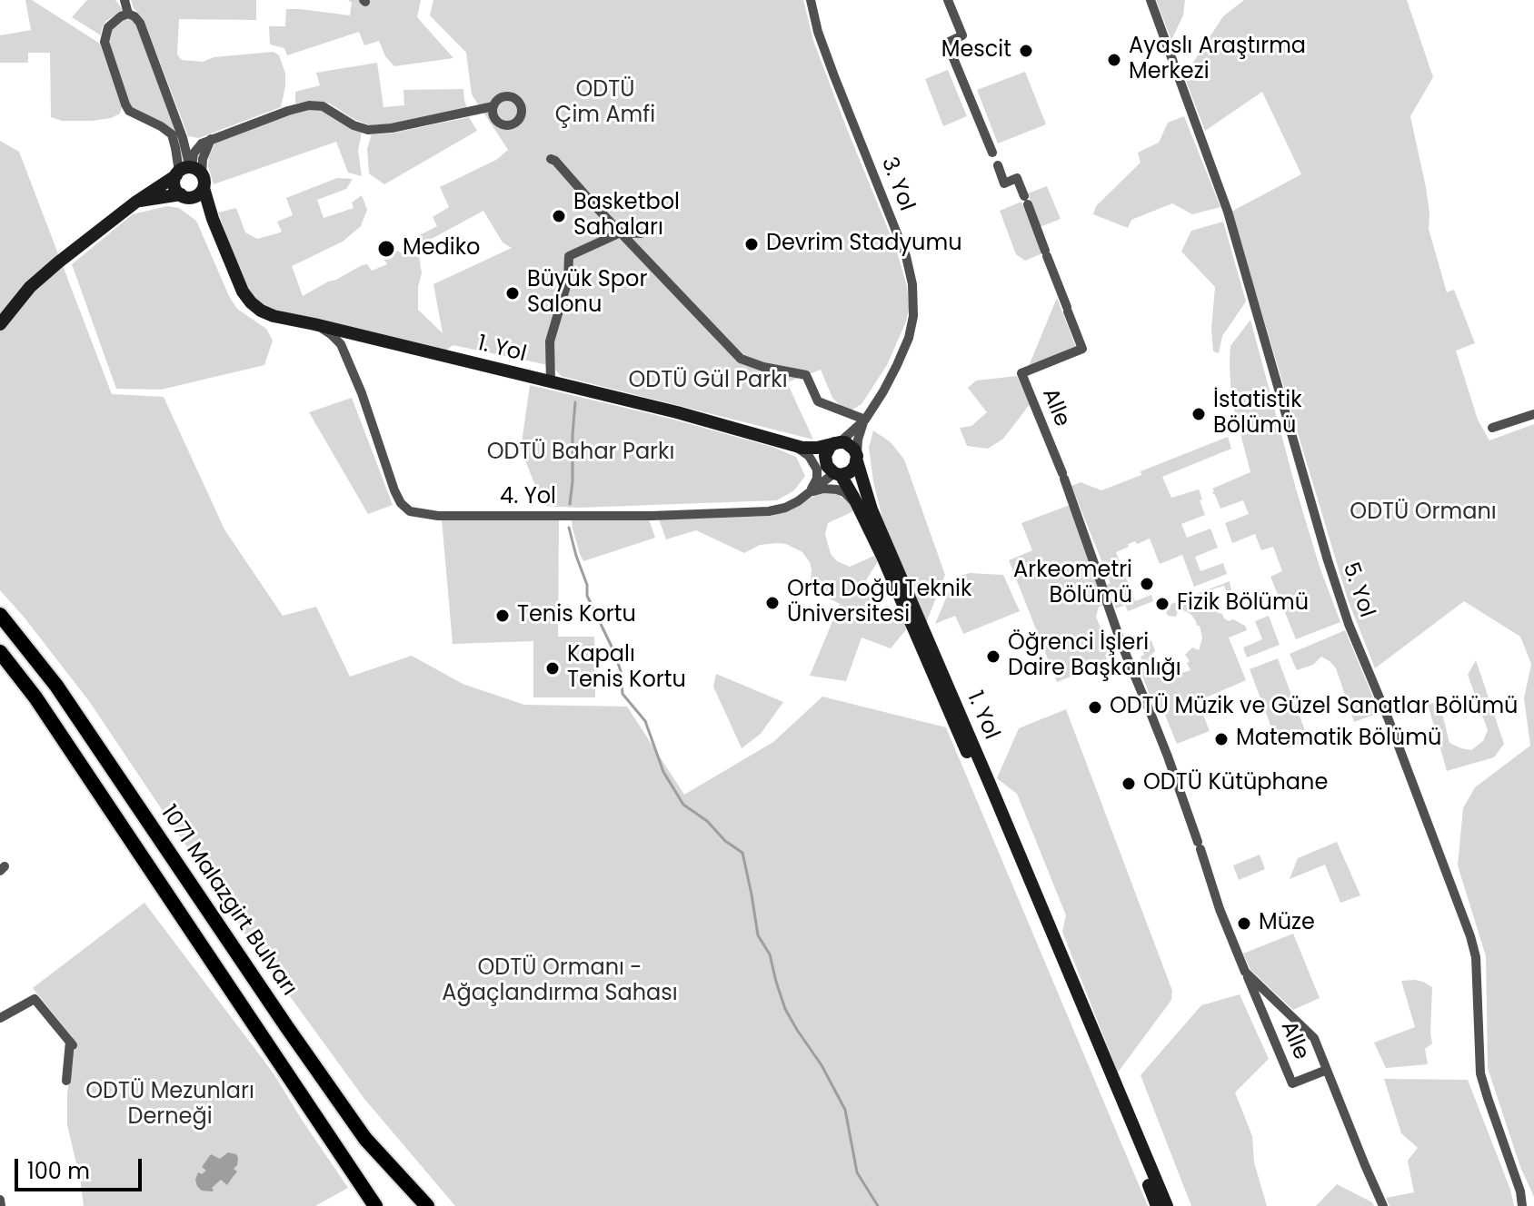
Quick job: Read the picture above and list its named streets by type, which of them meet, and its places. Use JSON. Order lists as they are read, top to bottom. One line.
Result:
{"streets":{"main road":["1. Yol","1071 Malazgirt Bulvarı"],"street":["3. Yol","Alle","4. Yol","5. Yol"]},"crossings":[["3. Yol","1. Yol"],["3. Yol","4. Yol"],["1. Yol","4. Yol"]],"parks":["ODTÜ Çim Amfi","ODTÜ Gül Parkı","ODTÜ Bahar Parkı","ODTÜ Ormanı","ODTÜ Ormanı - Ağaçlandırma Sahası","ODTÜ Mezunları Derneği"],"places":["Mescit","Ayaslı Araştırma Merkezi","Basketbol Sahaları","Devrim Stadyumu","Mediko","Büyük Spor Salonu","İstatistik Bölümü","Arkeometri Bölümü","Orta Doğu Teknik Üniversitesi","Fizik Bölümü","Tenis Kortu","Öğrenci İşleri Daire Başkanlığı","Kapalı Tenis Kortu","ODTÜ Müzik ve Güzel Sanatlar Bölümü","Matematik Bölümü","ODTÜ Kütüphane","Müze"],"scale_bar":"100 m"}
